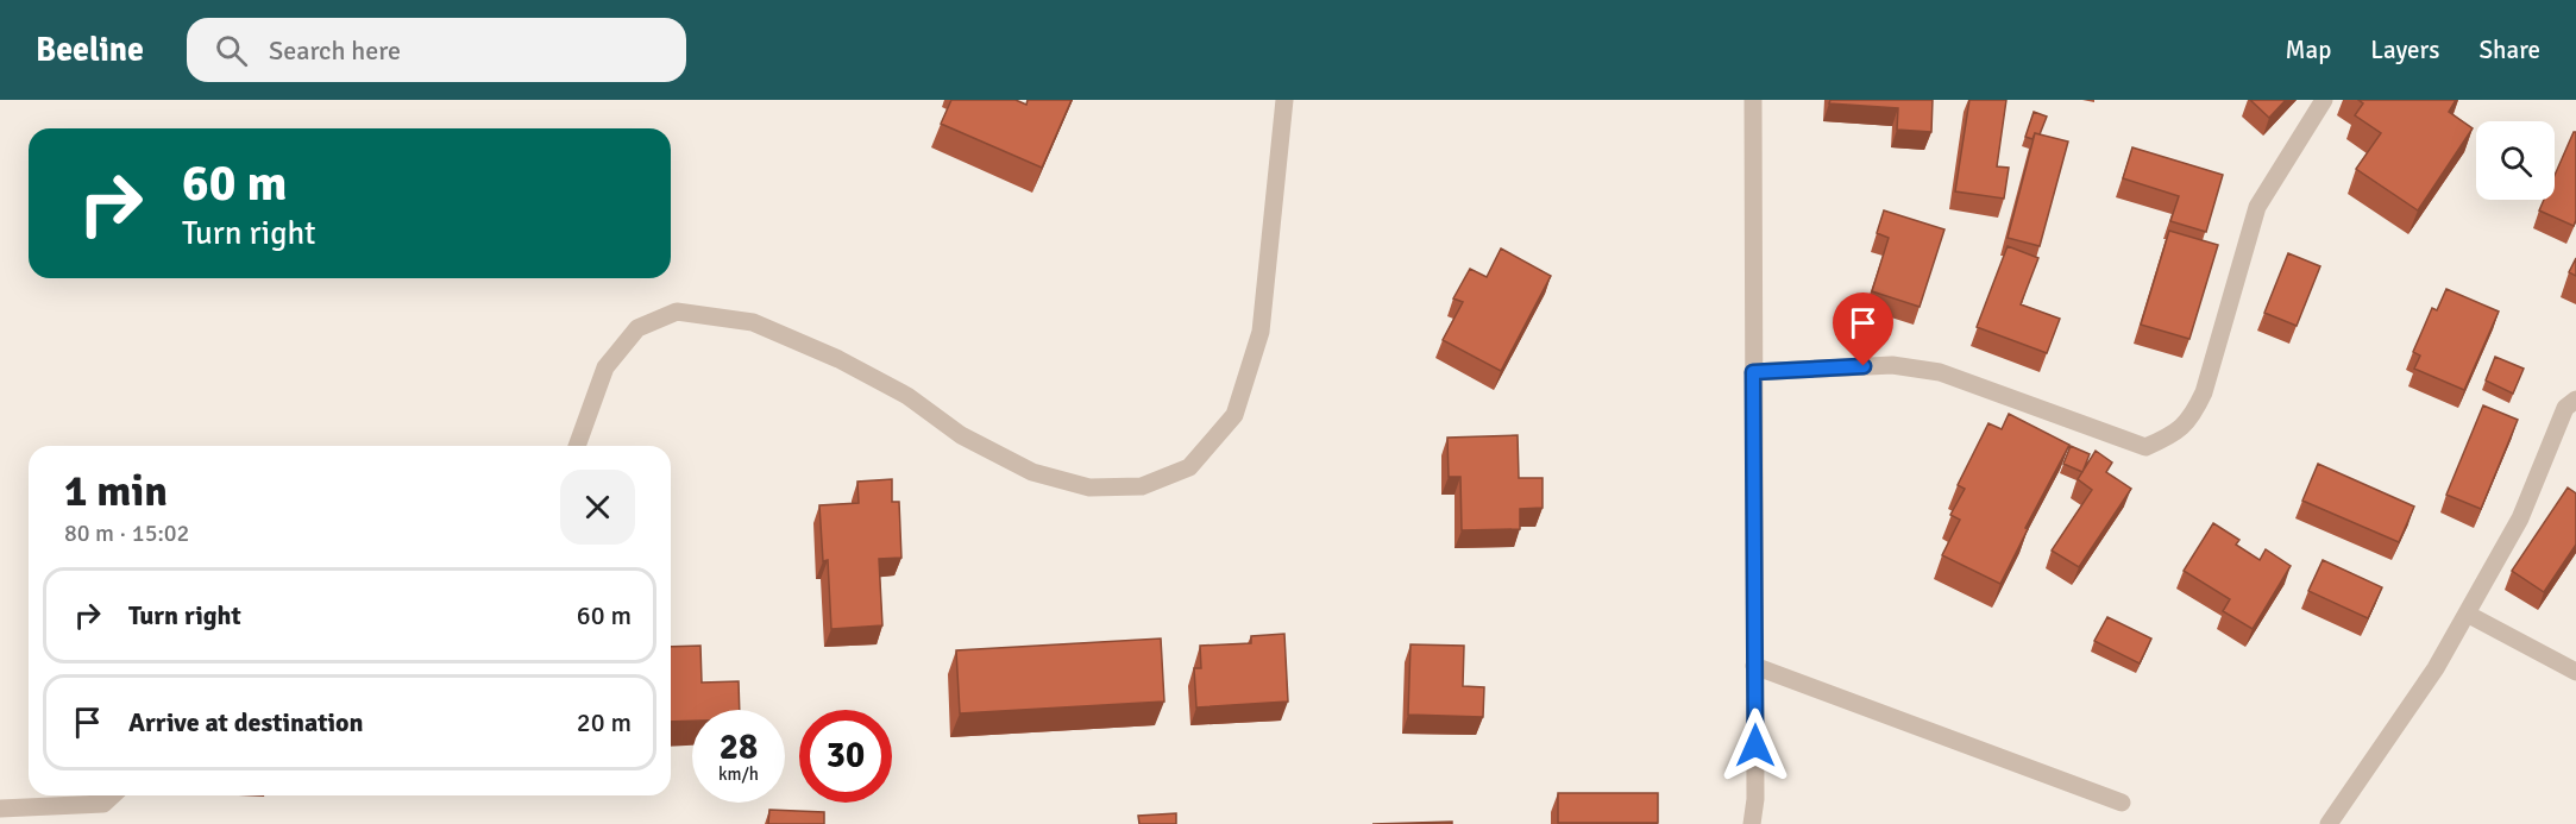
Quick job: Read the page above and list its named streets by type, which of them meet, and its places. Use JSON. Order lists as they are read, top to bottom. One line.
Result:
{"page":{"header":"Beeline","search":"Search here","nav":["Map","Layers","Share"],"turn":["60 m","Turn right"],"heading":["1 min","80 m · 15:02"],"list":[{"name":"Turn right","value":"60 m"},{"name":"Arrive at destination","value":"20 m"}],"speed":"28 km/h","limit":"30"}}
